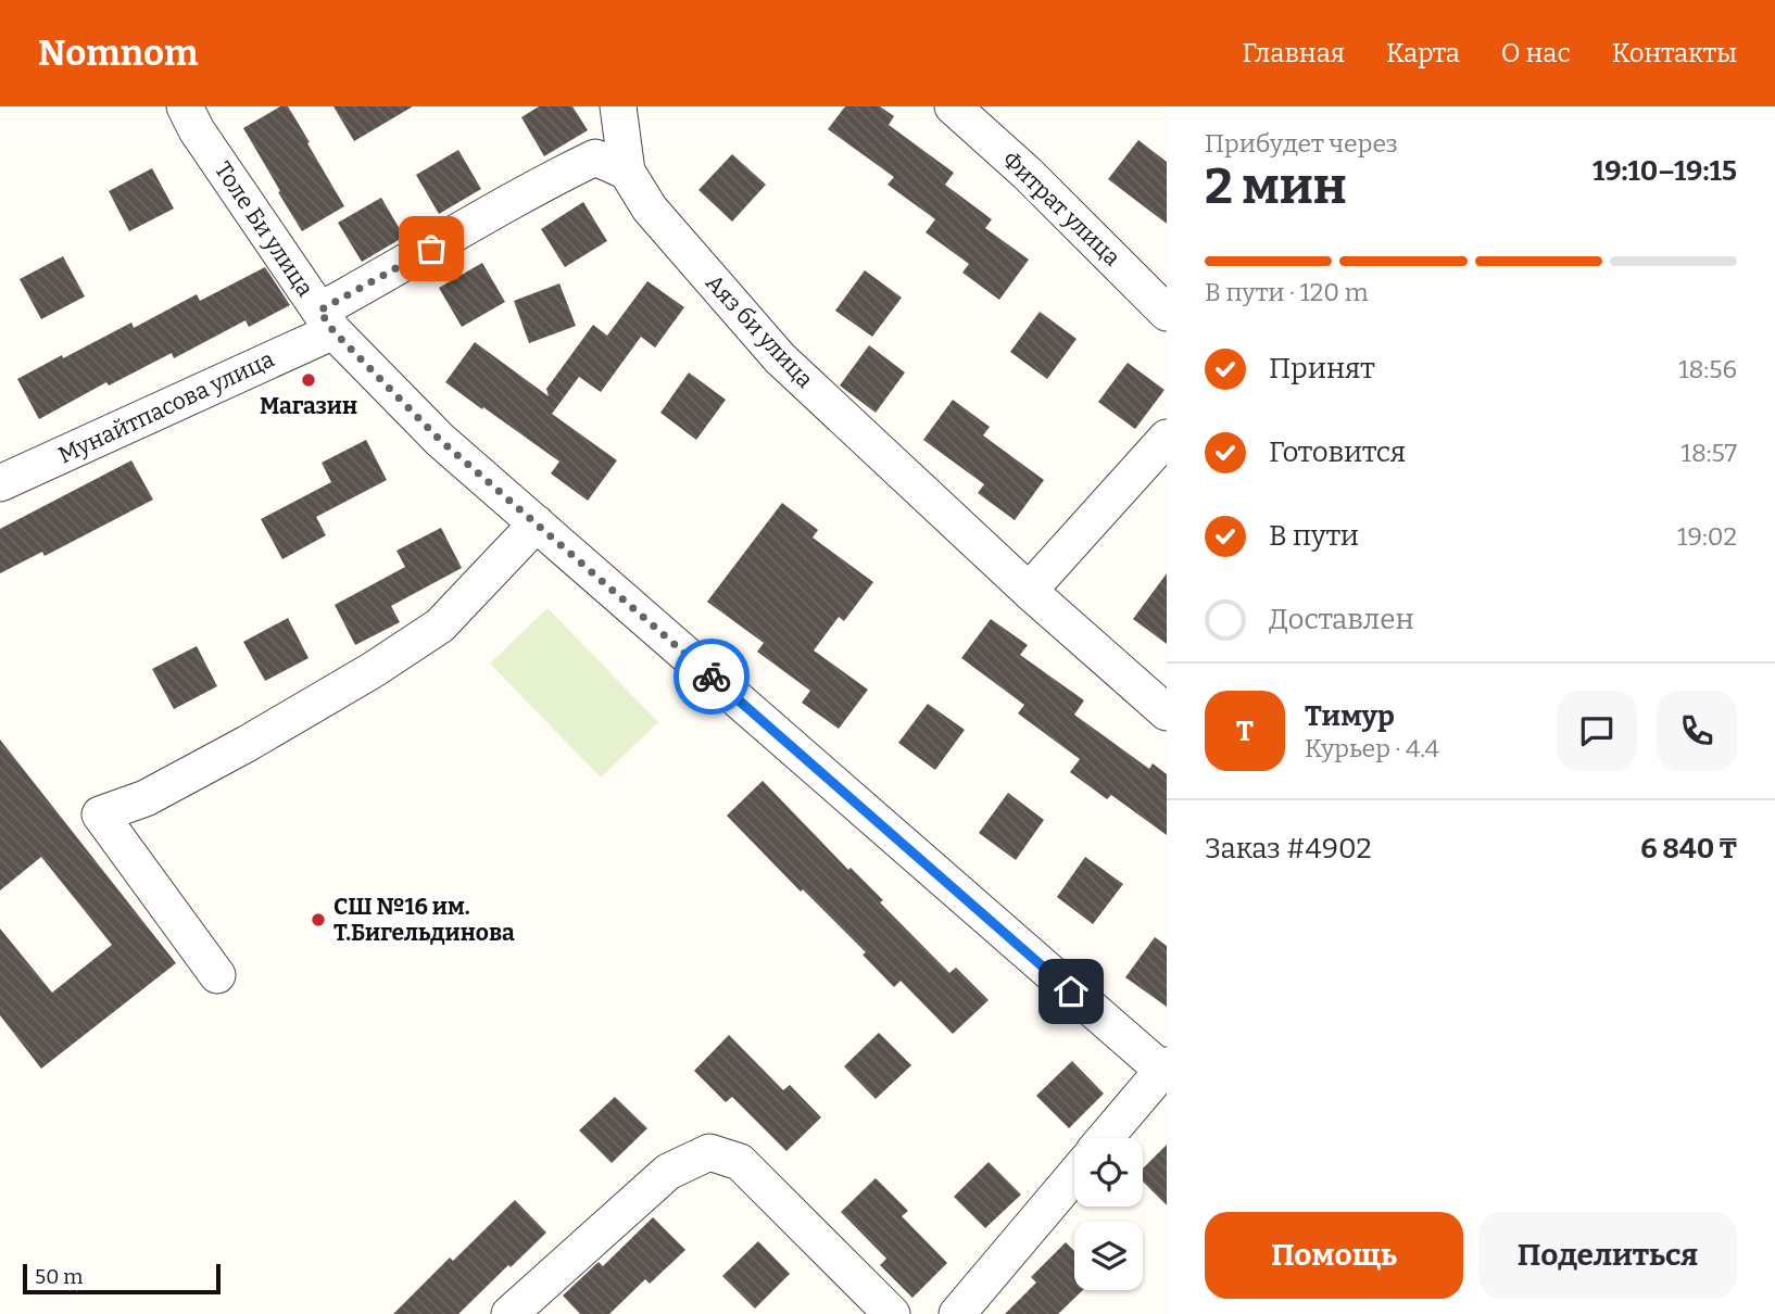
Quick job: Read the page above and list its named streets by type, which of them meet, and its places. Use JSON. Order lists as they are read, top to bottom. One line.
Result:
{"streets":{"street":["Фитрат улица","Толе Би улица","Аяз би улица","Мунайтпасова улица"]},"crossings":[["Толе Би улица","Мунайтпасова улица"]],"places":["Магазин","СШ №16 им. Т.Бигельдинова"],"scale_bar":"50 m","page":{"header":"Nomnom","nav":["Главная","Карта","О нас","Контакты"],"heading":["2 мин","Прибудет через","19:10–19:15"],"panel":["Тимур","Курьер · 4.4","Заказ #4902","6 840 ₸"],"bar":"В пути · 120 m","list":[["Принят","18:56"],["Готовится","18:57"],["В пути","19:02"],"Доставлен"],"round":"Т","buttons":["Помощь","Поделиться"],"scale":"50 m"}}
